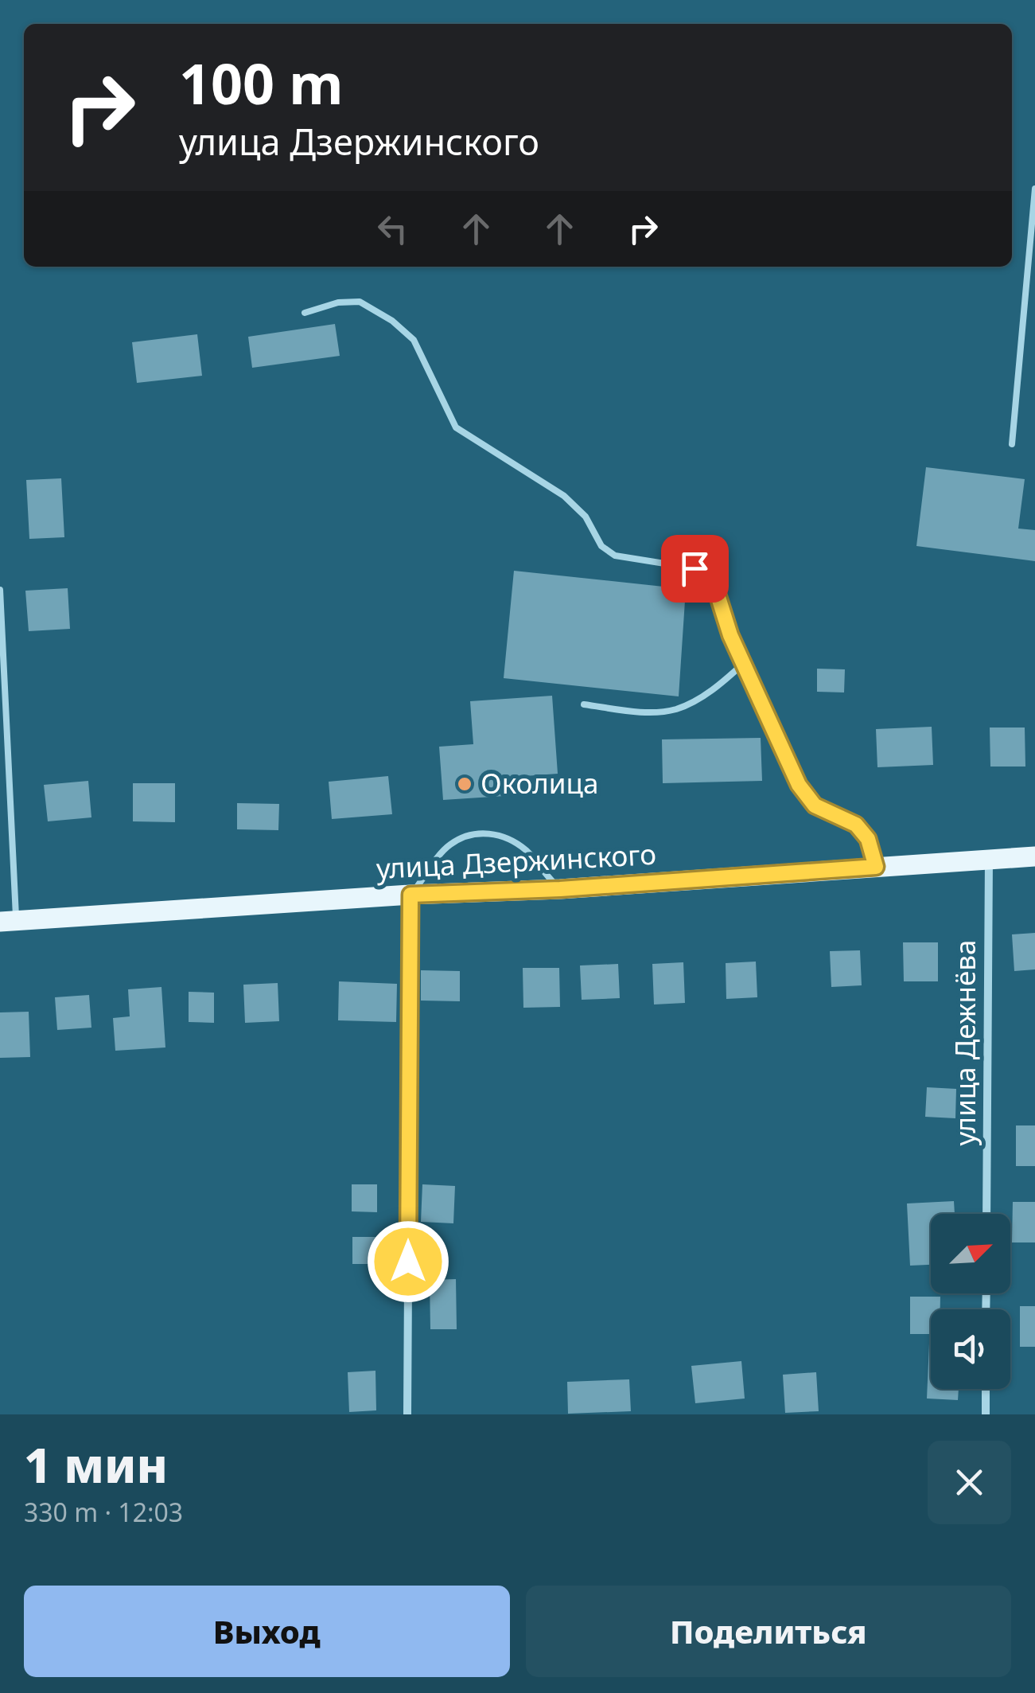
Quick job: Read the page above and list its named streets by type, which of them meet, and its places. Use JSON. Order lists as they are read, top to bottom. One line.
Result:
{"streets":{"main road":["улица Дзержинского"],"street":["улица Дежнёва"]},"crossings":[["улица Дзержинского","улица Дежнёва"]],"places":["Околица"],"north":"top right","page":{"turn":["100 m","улица Дзержинского"],"heading":["1 мин","330 m · 12:03"],"buttons":["Выход","Поделиться"]}}
